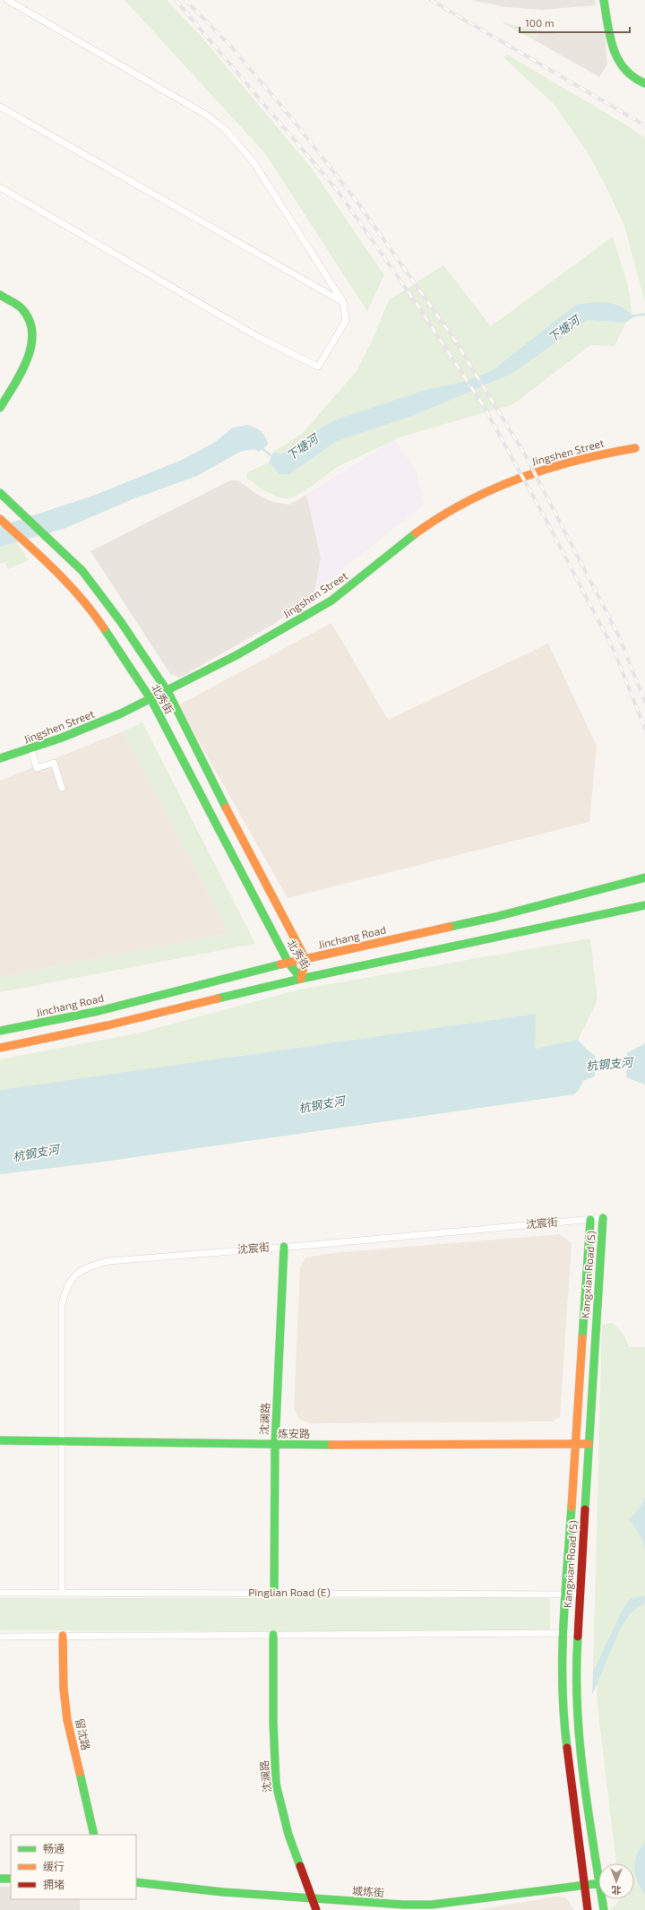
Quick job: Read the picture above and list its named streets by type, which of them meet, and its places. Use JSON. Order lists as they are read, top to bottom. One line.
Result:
{"streets":{"street":["Jingshen Street","北秀街","Jinchang Road","沈宸街","Kangxian Road (S)","沈澜路","炼安路","Pinglian Road (E)","留沈路","城炼街"]},"crossings":[["Jingshen Street","北秀街"],["北秀街","Jinchang Road"],["沈宸街","Kangxian Road (S)"],["沈宸街","沈澜路"],["沈宸街","炼安路"],["Kangxian Road (S)","炼安路"],["Kangxian Road (S)","Pinglian Road (E)"],["Kangxian Road (S)","城炼街"],["沈澜路","炼安路"],["沈澜路","Pinglian Road (E)"],["沈澜路","城炼街"]],"water":["下塘河","杭钢支河"],"legend":["畅通","缓行","拥堵"],"scale_bar":"100 m","north":"bottom"}
